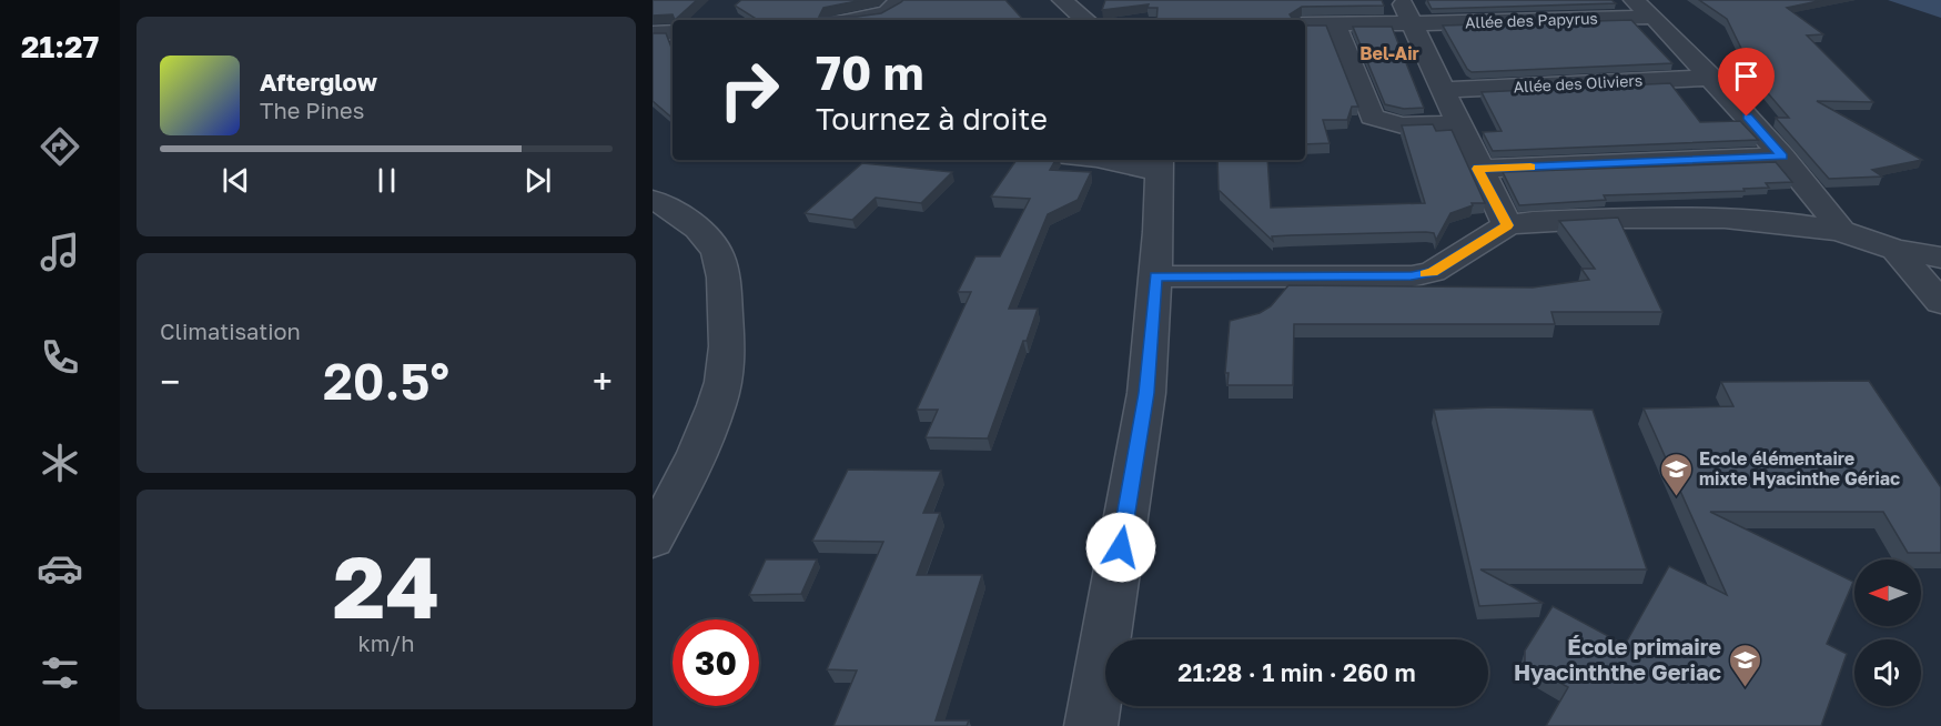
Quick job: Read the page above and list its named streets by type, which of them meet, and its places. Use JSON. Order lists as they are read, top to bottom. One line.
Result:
{"streets":{"street":["Allée des Papyrus","Allée des Oliviers"]},"districts":["Bel-Air"],"places":{"school or university":["Ecole élémentaire mixte Hyacinthe Gériac","École primaire Hyacinththe Geriac"]},"north":"left","page":{"tabs":"21:27","turn":["70 m","Tournez à droite"],"song":["Afterglow","The Pines"],"tile":["Climatisation",["24","km/h"]],"heat":["−","20.5°","+"],"limit":"30","trip":"21:28 · 1 min · 260 m"}}
